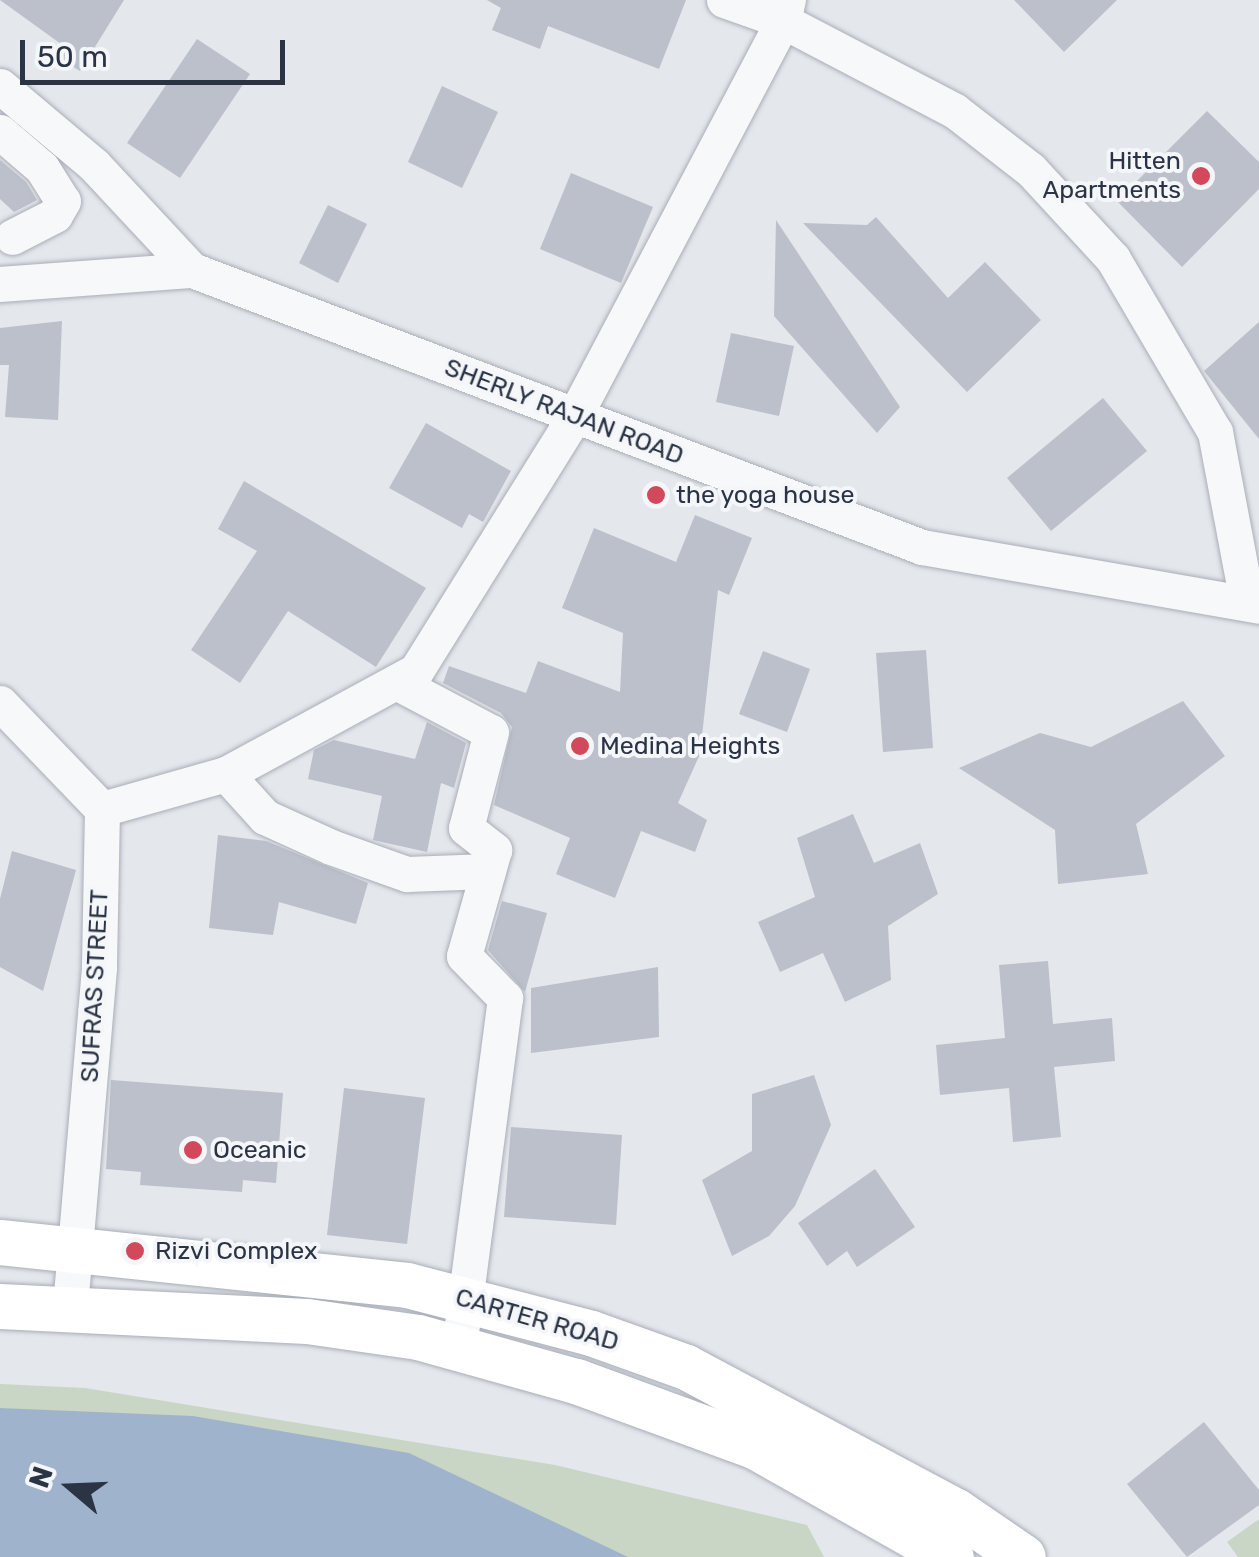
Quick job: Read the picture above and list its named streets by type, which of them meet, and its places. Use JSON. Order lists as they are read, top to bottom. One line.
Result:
{"streets":{"main road":["CARTER ROAD"],"street":["SHERLY RAJAN ROAD","SUFRAS STREET"]},"crossings":[["SUFRAS STREET","CARTER ROAD"]],"places":["Hitten Apartments","the yoga house","Medina Heights","Oceanic","Rizvi Complex"],"scale_bar":"50 m","north":"left"}
